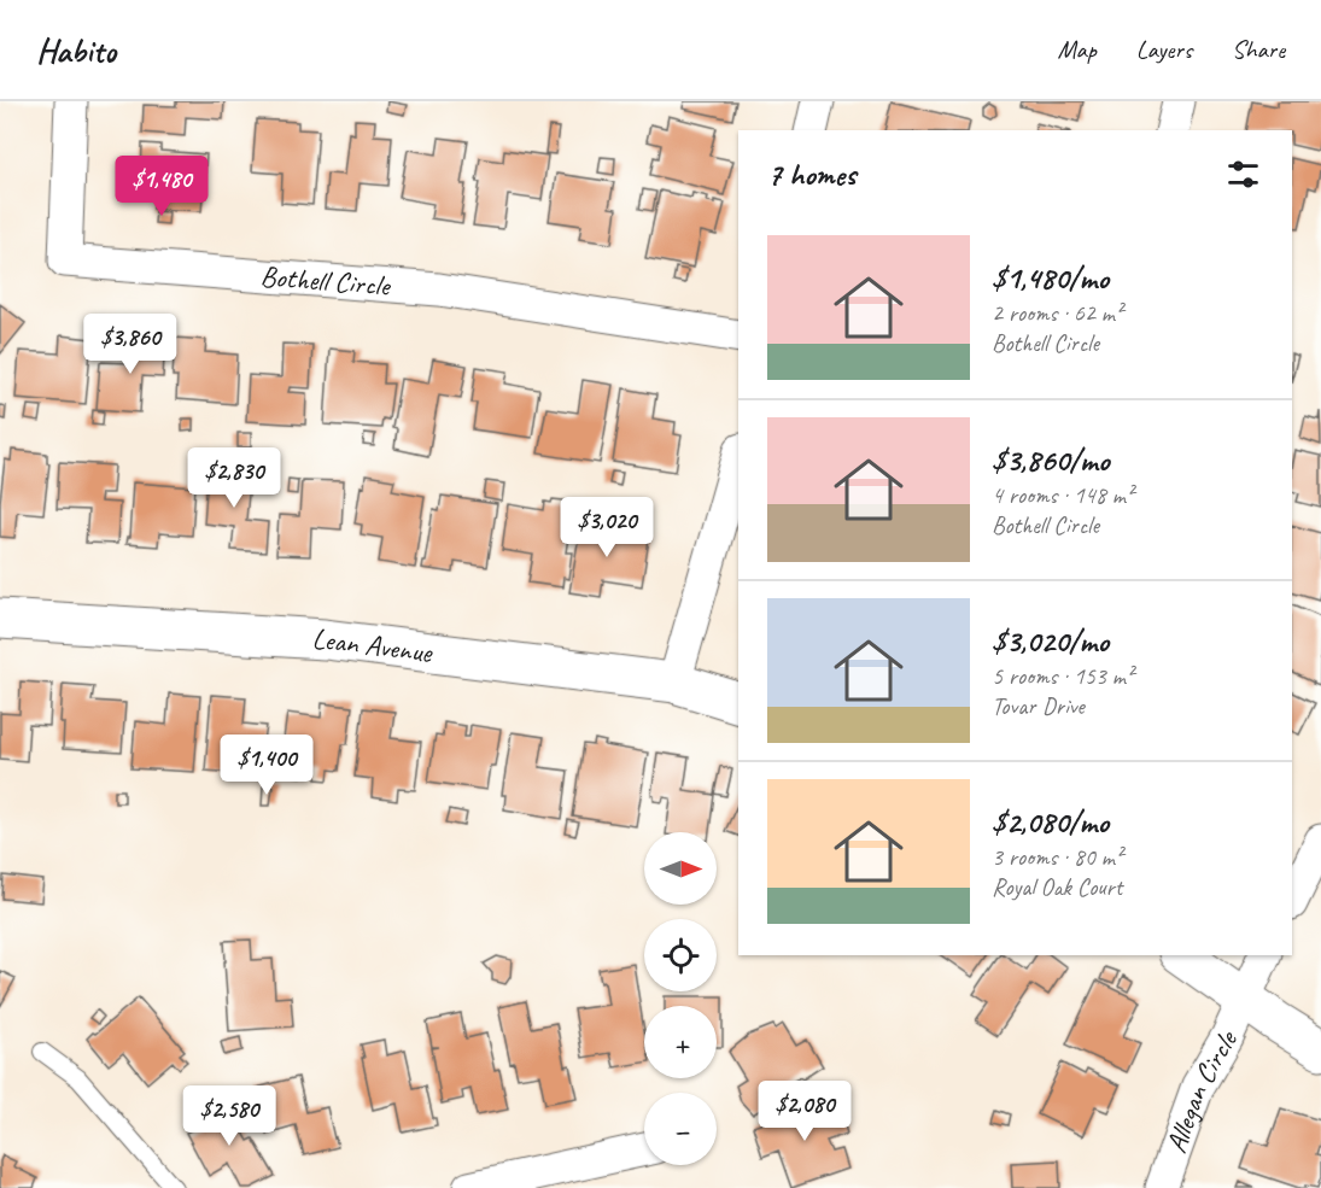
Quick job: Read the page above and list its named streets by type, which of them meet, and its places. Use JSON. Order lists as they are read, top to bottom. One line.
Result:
{"streets":{"street":["Bothell Circle","Lean Avenue","Allegan Circle"]},"north":"right","page":{"header":"Habito","nav":["Map","Layers","Share"],"heading":"7 homes","price":["$1,480","$3,860","$2,830","$3,020","$1,400","$2,080","$2,580"],"list":[{"name":"$1,480/mo","note":"2 rooms · 62 m² · Bothell Circle"},{"name":"$3,860/mo","note":"4 rooms · 148 m² · Bothell Circle"},{"name":"$3,020/mo","note":"5 rooms · 153 m² · Tovar Drive"},{"name":"$2,080/mo","note":"3 rooms · 80 m² · Royal Oak Court"}],"map_buttons":["+","−"]}}
